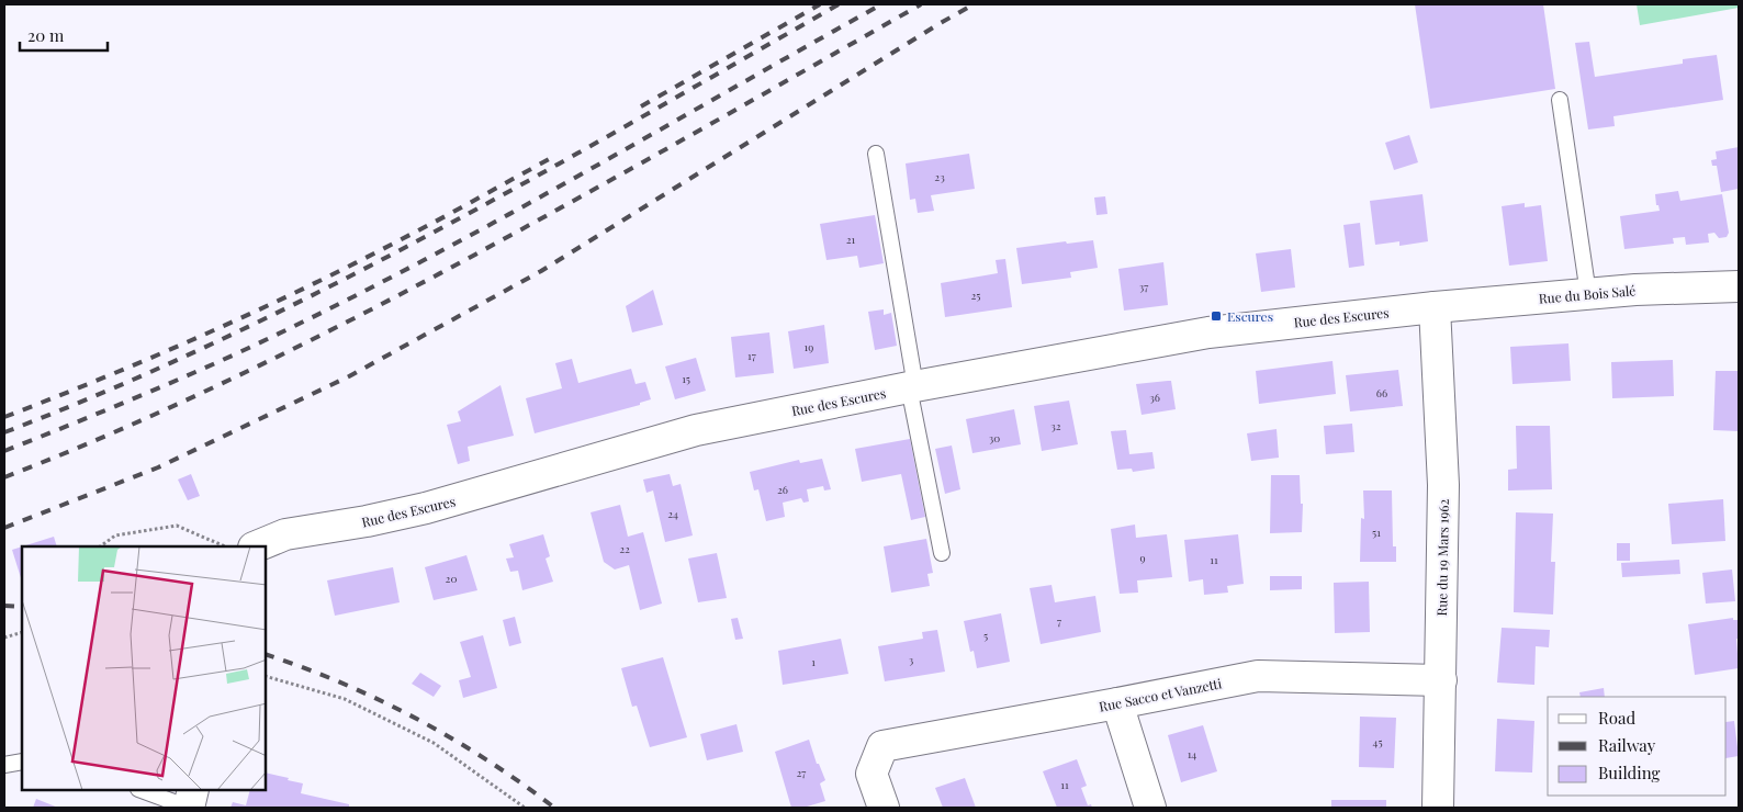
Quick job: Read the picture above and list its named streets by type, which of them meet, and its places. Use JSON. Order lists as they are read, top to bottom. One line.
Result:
{"streets":{"street":["Rue du Bois Salé","Rue des Escures","Rue du 19 Mars 1962","Rue Sacco et Vanzetti"]},"crossings":[["Rue du Bois Salé","Rue des Escures"],["Rue du Bois Salé","Rue du 19 Mars 1962"],["Rue des Escures","Rue du 19 Mars 1962"],["Rue du 19 Mars 1962","Rue Sacco et Vanzetti"]],"places":{"transit":["Escures"]},"house_numbers":["23","21","37","25","19","17","15","66","36","32","30","26","24","51","22","9","11","20","7","5","3","1","45","14","27","11"],"legend":["Road","Railway","Building"],"scale_bar":"20 m"}
